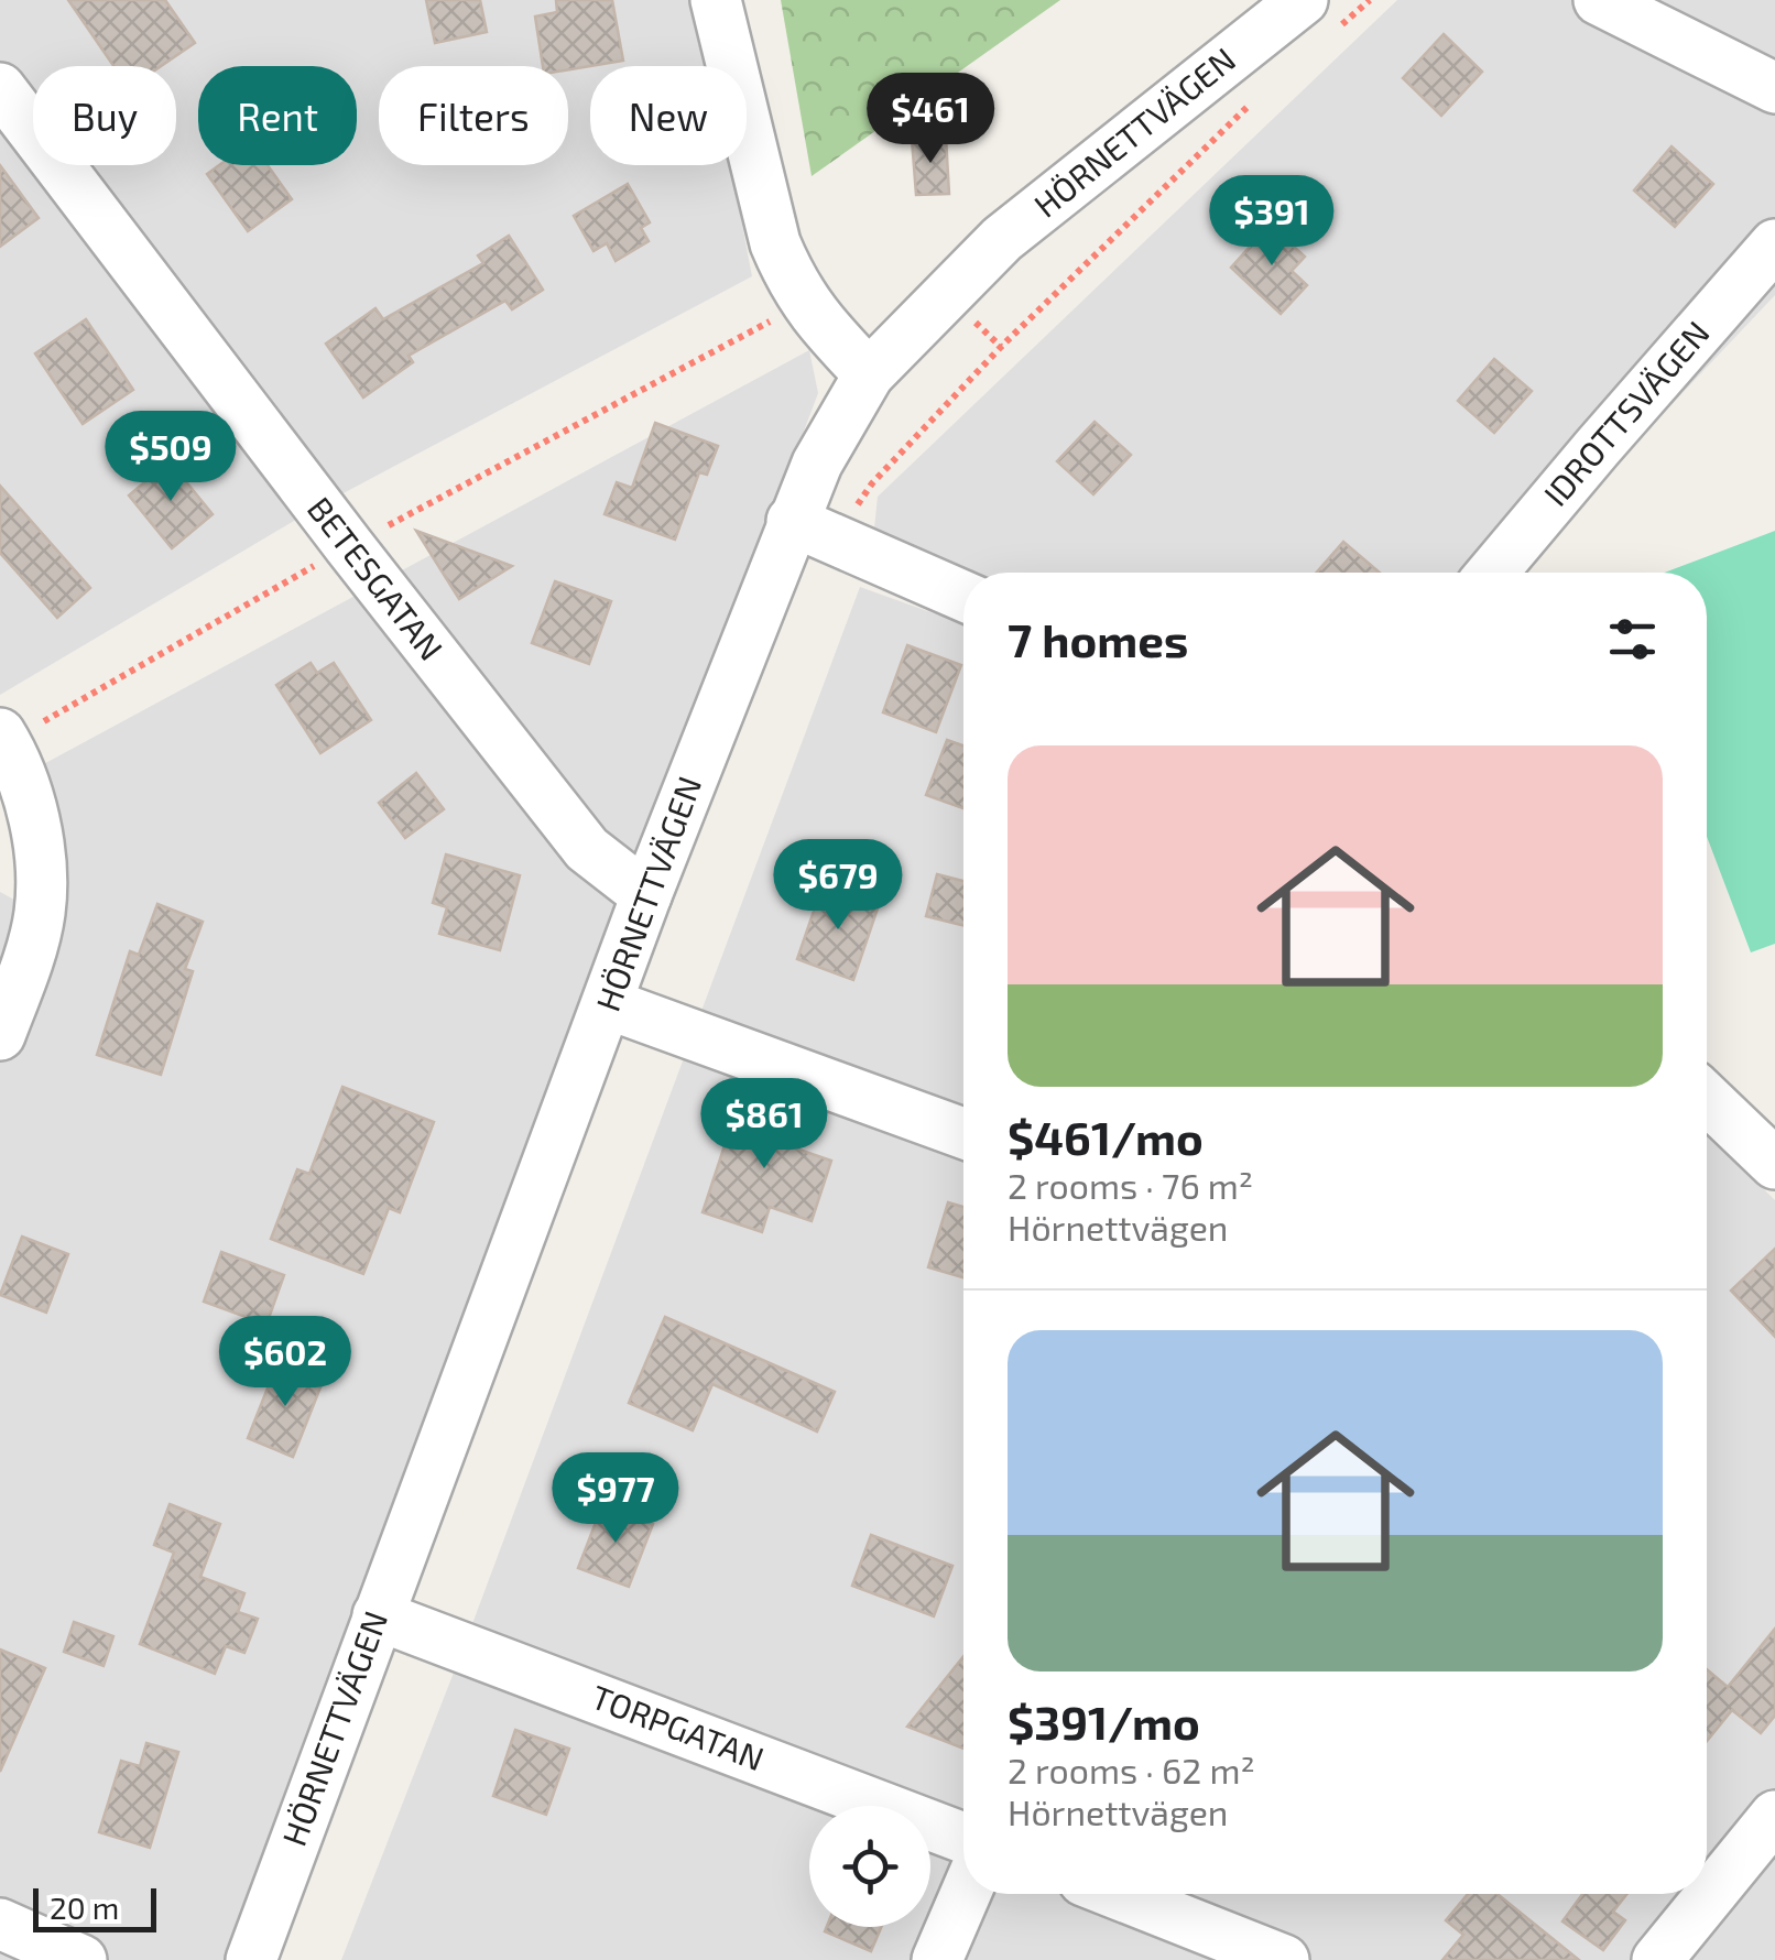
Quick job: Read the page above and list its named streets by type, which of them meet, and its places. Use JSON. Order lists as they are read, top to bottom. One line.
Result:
{"streets":{"street":["HÖRNETTVÄGEN","IDROTTSVÄGEN","BETESGATAN","TORPGATAN"]},"crossings":[["HÖRNETTVÄGEN","BETESGATAN"],["HÖRNETTVÄGEN","TORPGATAN"]],"scale_bar":"20 m","page":{"chip":["Buy","Rent","Filters","New"],"price":["$461","$391","$509","$679","$861","$602","$977"],"heading":"7 homes","list":[{"name":"$461/mo","note":"2 rooms · 76 m² · Hörnettvägen"},{"name":"$391/mo","note":"2 rooms · 62 m² · Hörnettvägen"}],"scale":"20 m"}}
